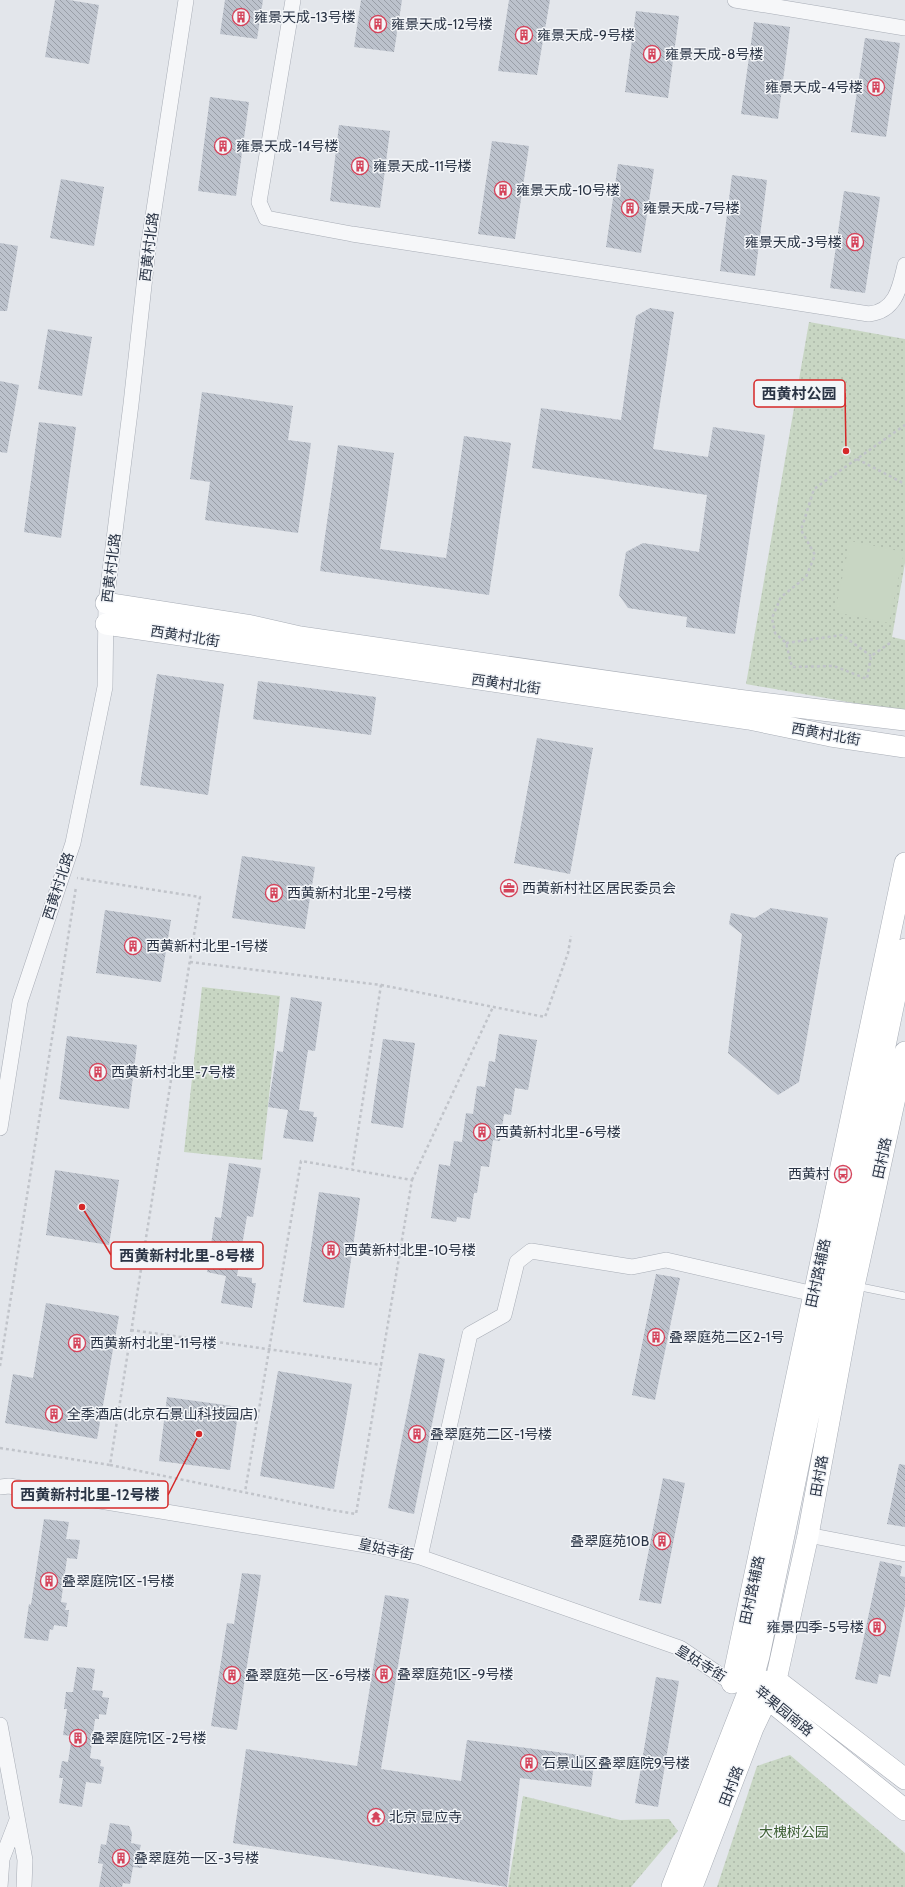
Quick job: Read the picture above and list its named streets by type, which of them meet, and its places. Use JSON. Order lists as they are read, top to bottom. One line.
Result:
{"streets":{"main road":["西黄村北街","田村路","田村路辅路","苹果园南路"],"street":["西黄村北路","皇姑寺街"]},"crossings":[["西黄村北路","西黄村北街"],["田村路","田村路辅路"],["田村路","皇姑寺街"],["田村路","苹果园南路"],["皇姑寺街","苹果园南路"]],"parks":["大槐树公园"],"places":{"building":["雍景天成-13号楼","雍景天成-12号楼","雍景天成-9号楼","雍景天成-8号楼","雍景天成-4号楼","雍景天成-14号楼","雍景天成-11号楼","雍景天成-10号楼","雍景天成-7号楼","雍景天成-3号楼","西黄新村北里-2号楼","西黄新村北里-1号楼","西黄新村北里-7号楼","西黄新村北里-6号楼","西黄新村北里-10号楼","叠翠庭苑二区2-1号","西黄新村北里-11号楼","全季酒店(北京石景山科技园店)","叠翠庭苑二区-1号楼","叠翠庭苑10B","叠翠庭院1区-1号楼","雍景四季-5号楼","叠翠庭苑1区-9号楼","叠翠庭苑一区-6号楼","叠翠庭院1区-2号楼","石景山区叠翠庭院9号楼","叠翠庭苑一区-3号楼"],"other":["西黄村公园","西黄新村北里-8号楼","西黄新村北里-12号楼"],"office":["西黄新村社区居民委员会"],"bus stop":["西黄村"],"temple":["北京 显应寺"]}}
